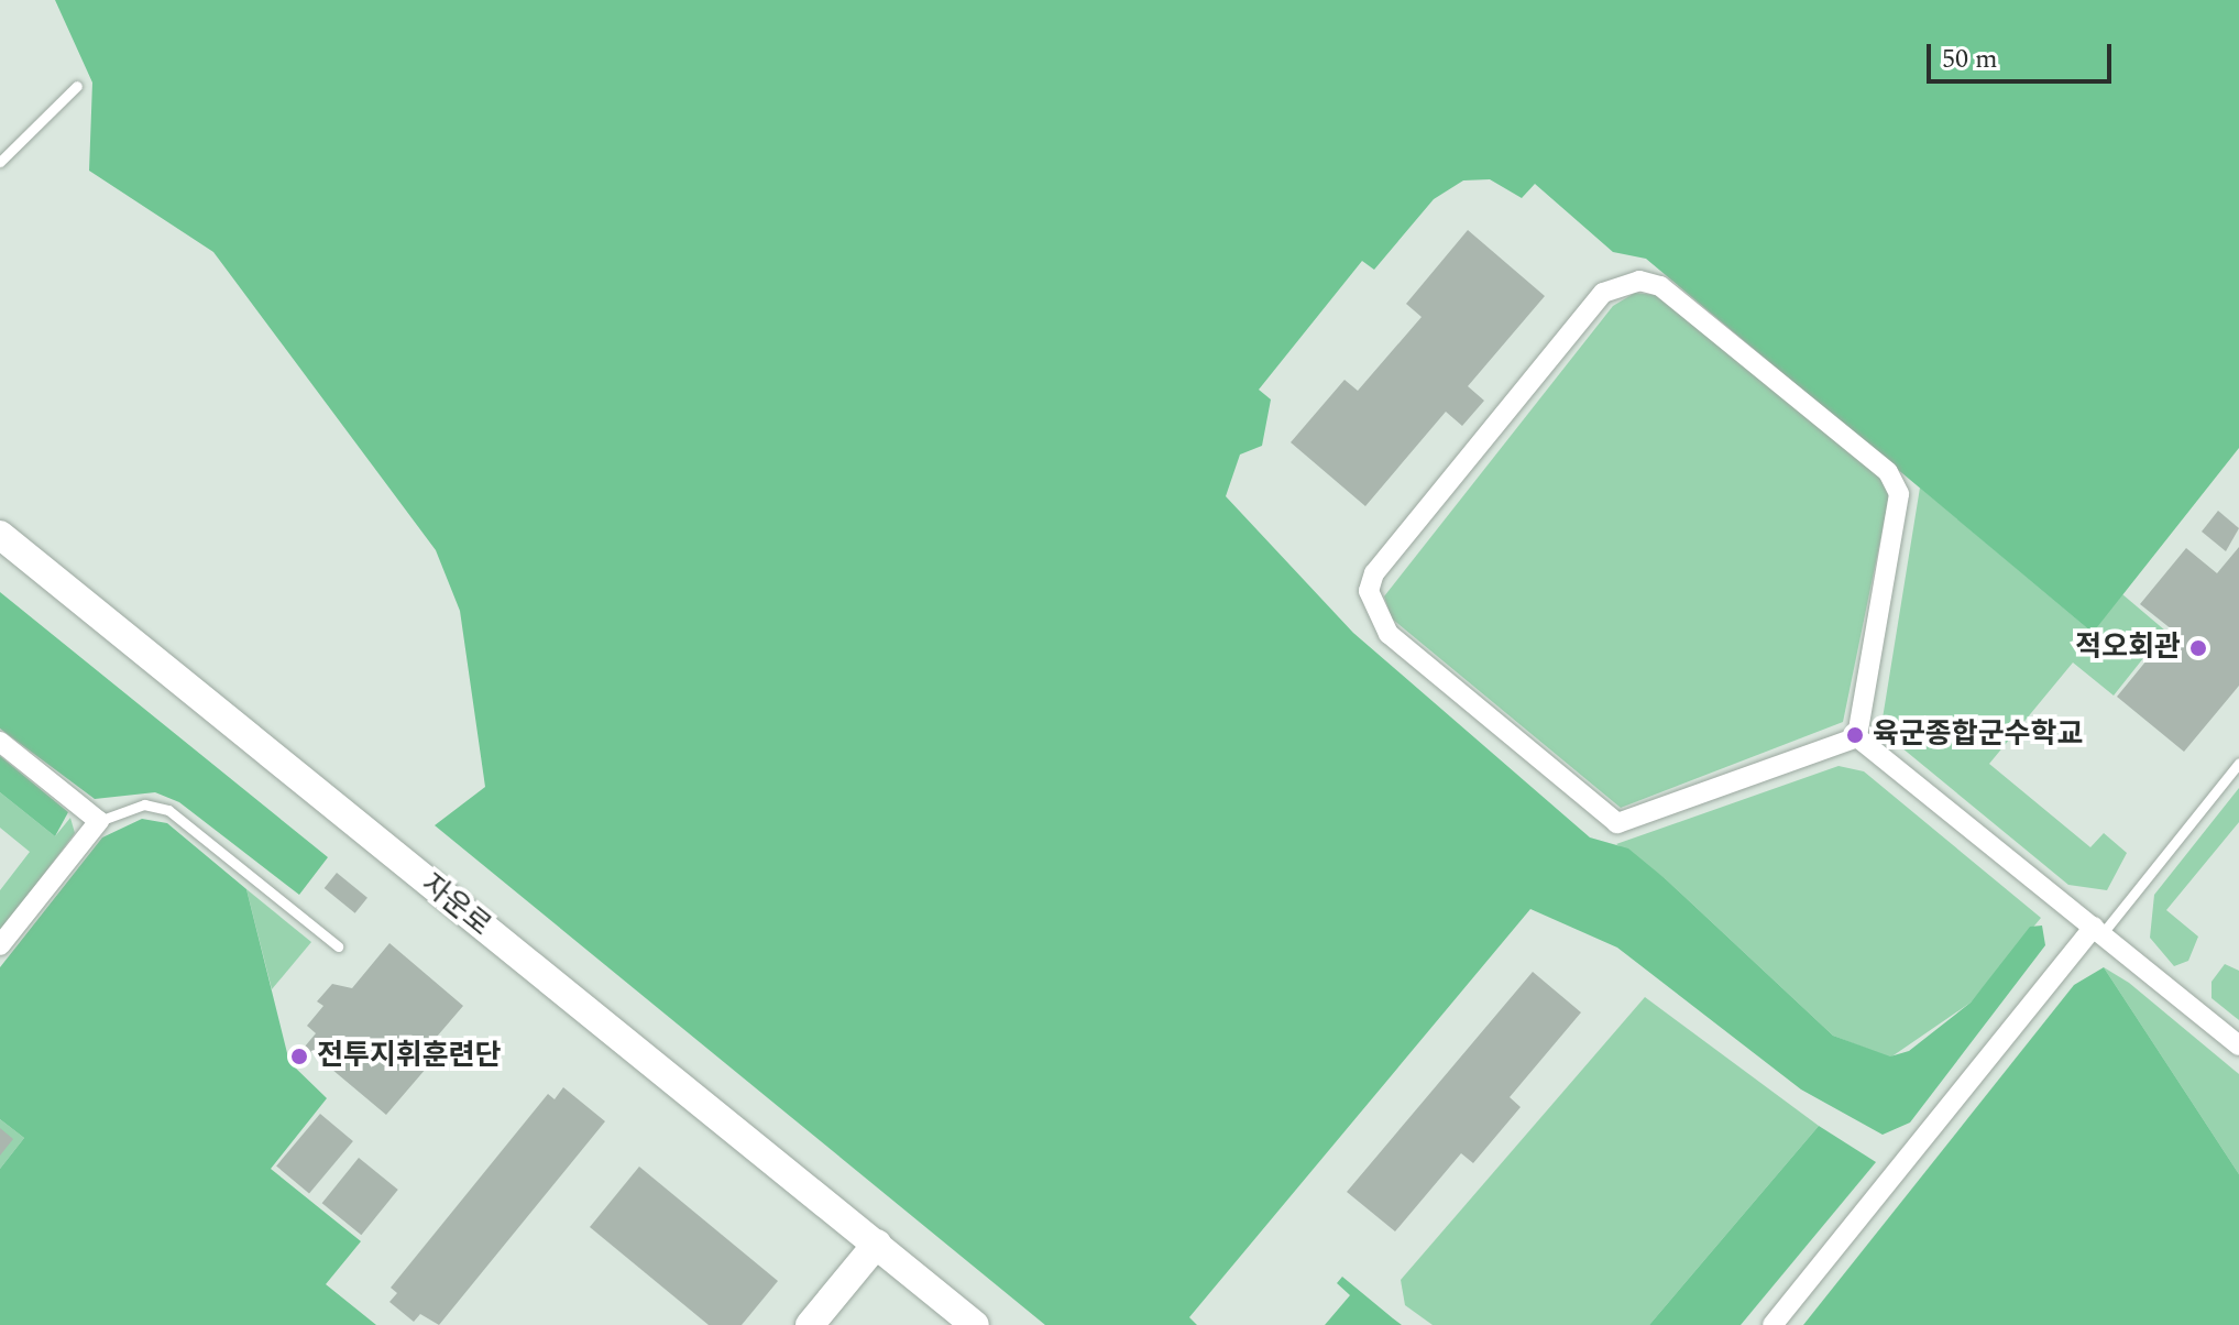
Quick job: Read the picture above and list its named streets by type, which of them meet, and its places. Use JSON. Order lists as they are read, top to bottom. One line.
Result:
{"streets":{"street":["자운로"]},"places":["적오회관","육군종합군수학교","전투지휘훈련단"],"scale_bar":"50 m"}
